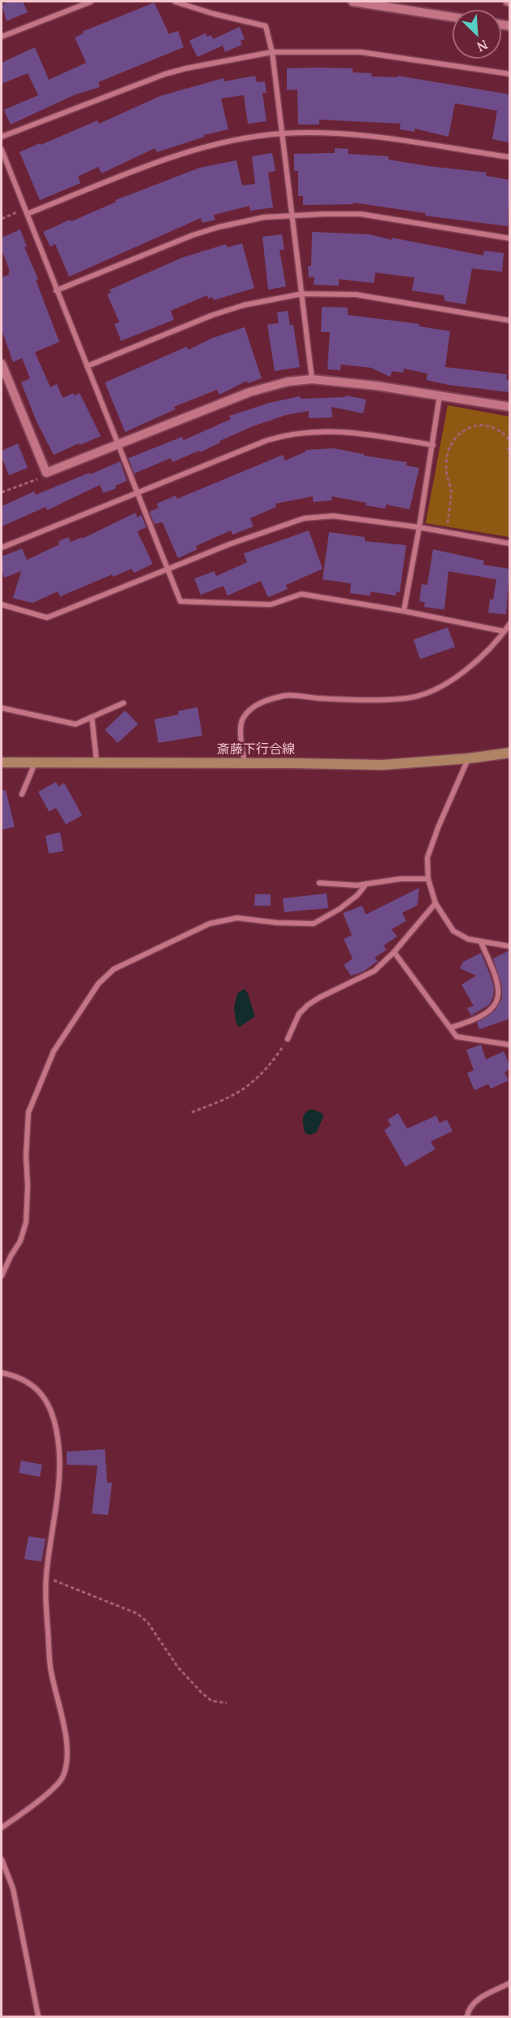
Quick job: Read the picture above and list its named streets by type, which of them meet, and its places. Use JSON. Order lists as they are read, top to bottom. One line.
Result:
{"streets":{"main road":["斎藤下行合線"]},"north":"bottom right"}
